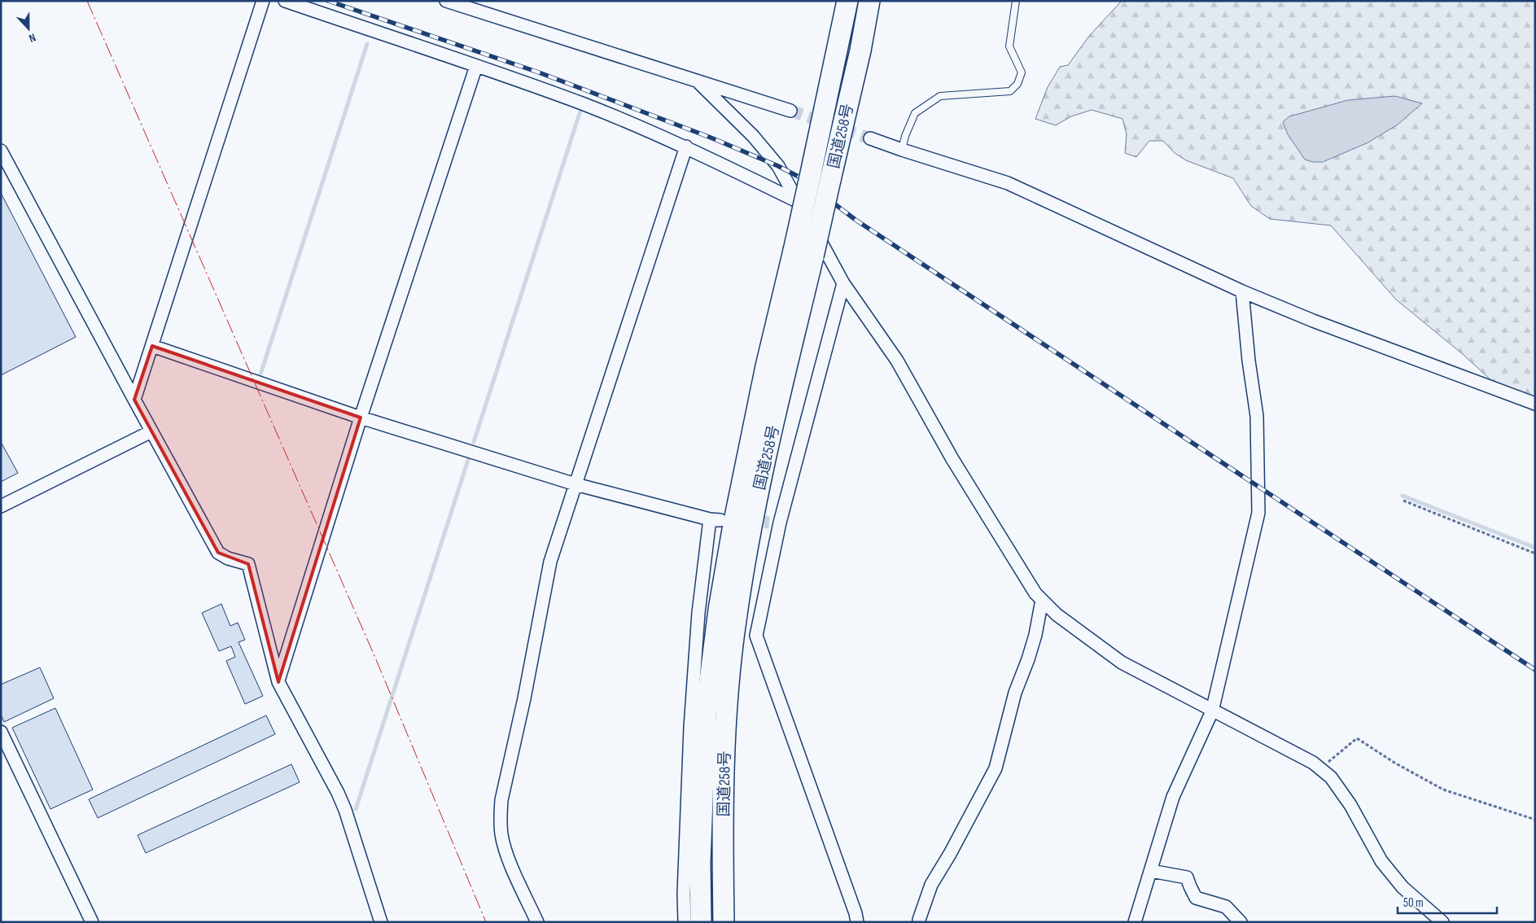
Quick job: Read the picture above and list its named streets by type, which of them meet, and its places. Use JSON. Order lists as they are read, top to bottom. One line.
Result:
{"streets":{"highway":["国道258号"]},"scale_bar":"50 m","north":"bottom"}
